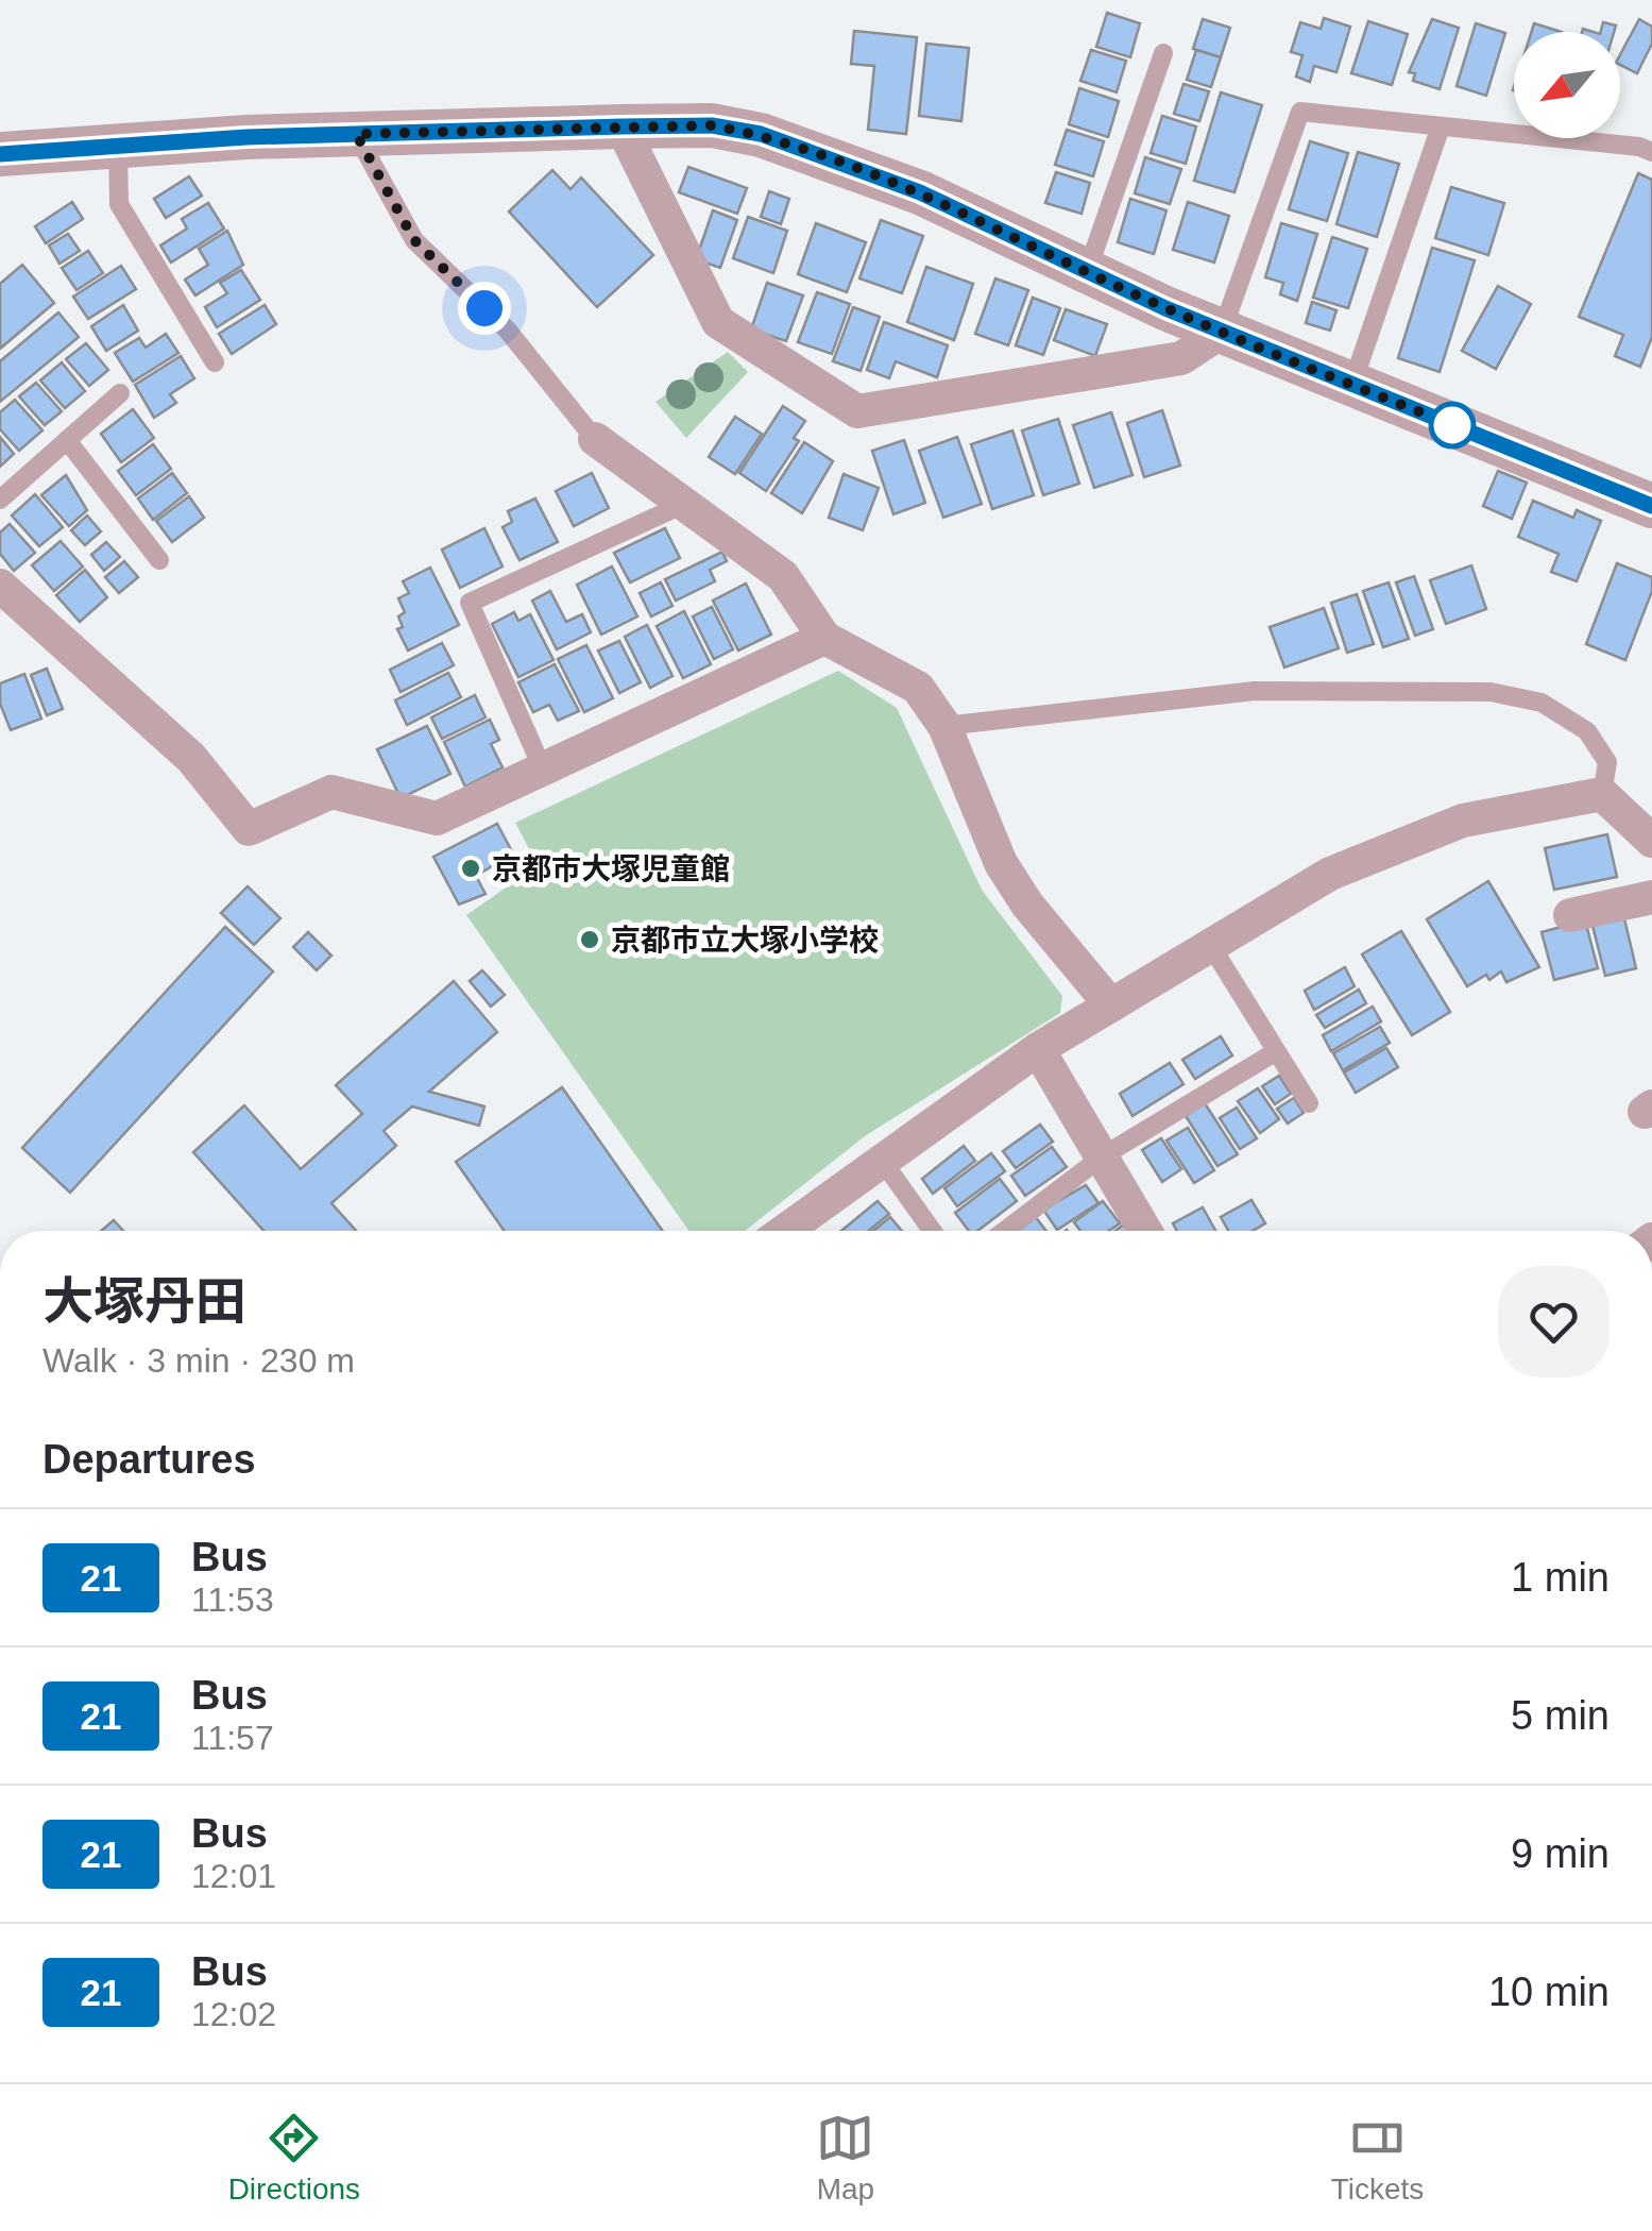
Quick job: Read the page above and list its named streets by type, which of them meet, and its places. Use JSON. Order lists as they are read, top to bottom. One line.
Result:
{"places":["京都市大塚児童館","京都市立大塚小学校"],"lines":["bus line 21"],"north":"bottom left","page":{"heading":[["大塚丹田","Walk · 3 min · 230 m"],"Departures"],"list":[{"mark":"21","name":"Bus","note":"11:53","value":"1 min"},{"mark":"21","name":"Bus","note":"11:57","value":"5 min"},{"mark":"21","name":"Bus","note":"12:01","value":"9 min"},{"mark":"21","name":"Bus","note":"12:02","value":"10 min"}],"tabs":["Directions","Map","Tickets"]}}
